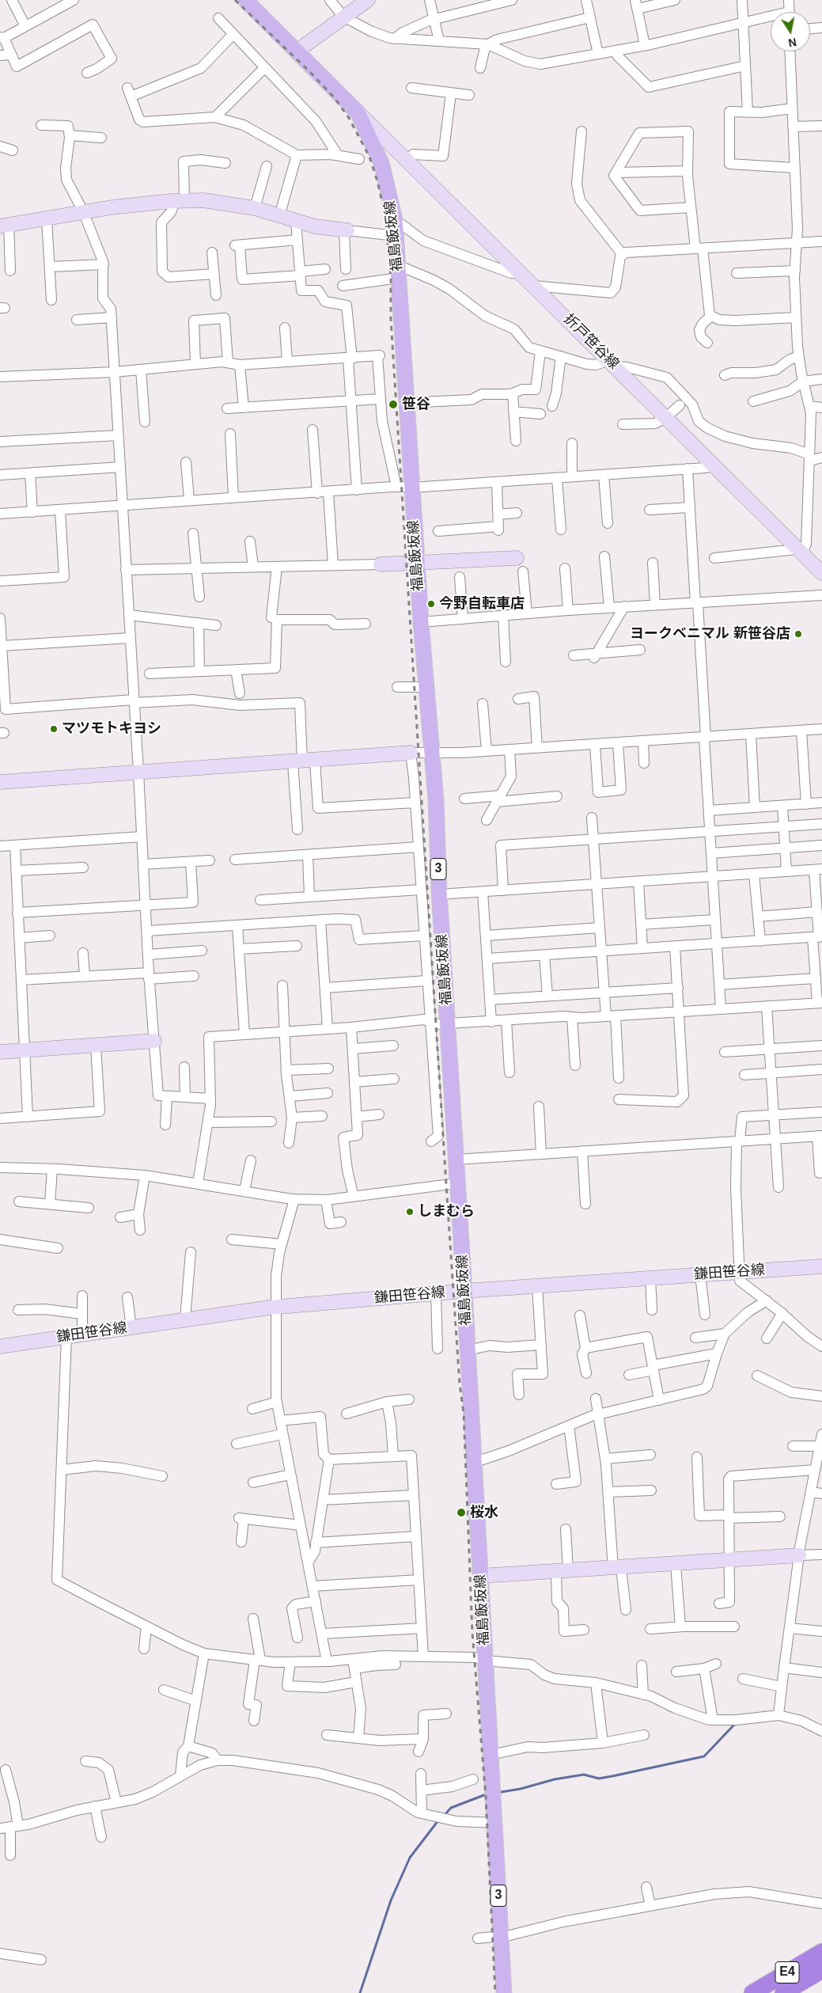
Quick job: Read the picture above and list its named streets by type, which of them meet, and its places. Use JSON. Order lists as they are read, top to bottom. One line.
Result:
{"streets":{"highway":["E4"],"main road":["福島飯坂線","3"],"street":["折戸笹谷線","鎌田笹谷線"]},"crossings":[["福島飯坂線","折戸笹谷線"],["福島飯坂線","鎌田笹谷線"]],"places":["笹谷","今野自転車店","ヨークベニマル 新笹谷店","マツモトキヨシ","しまむら","桜水"],"north":"bottom"}
